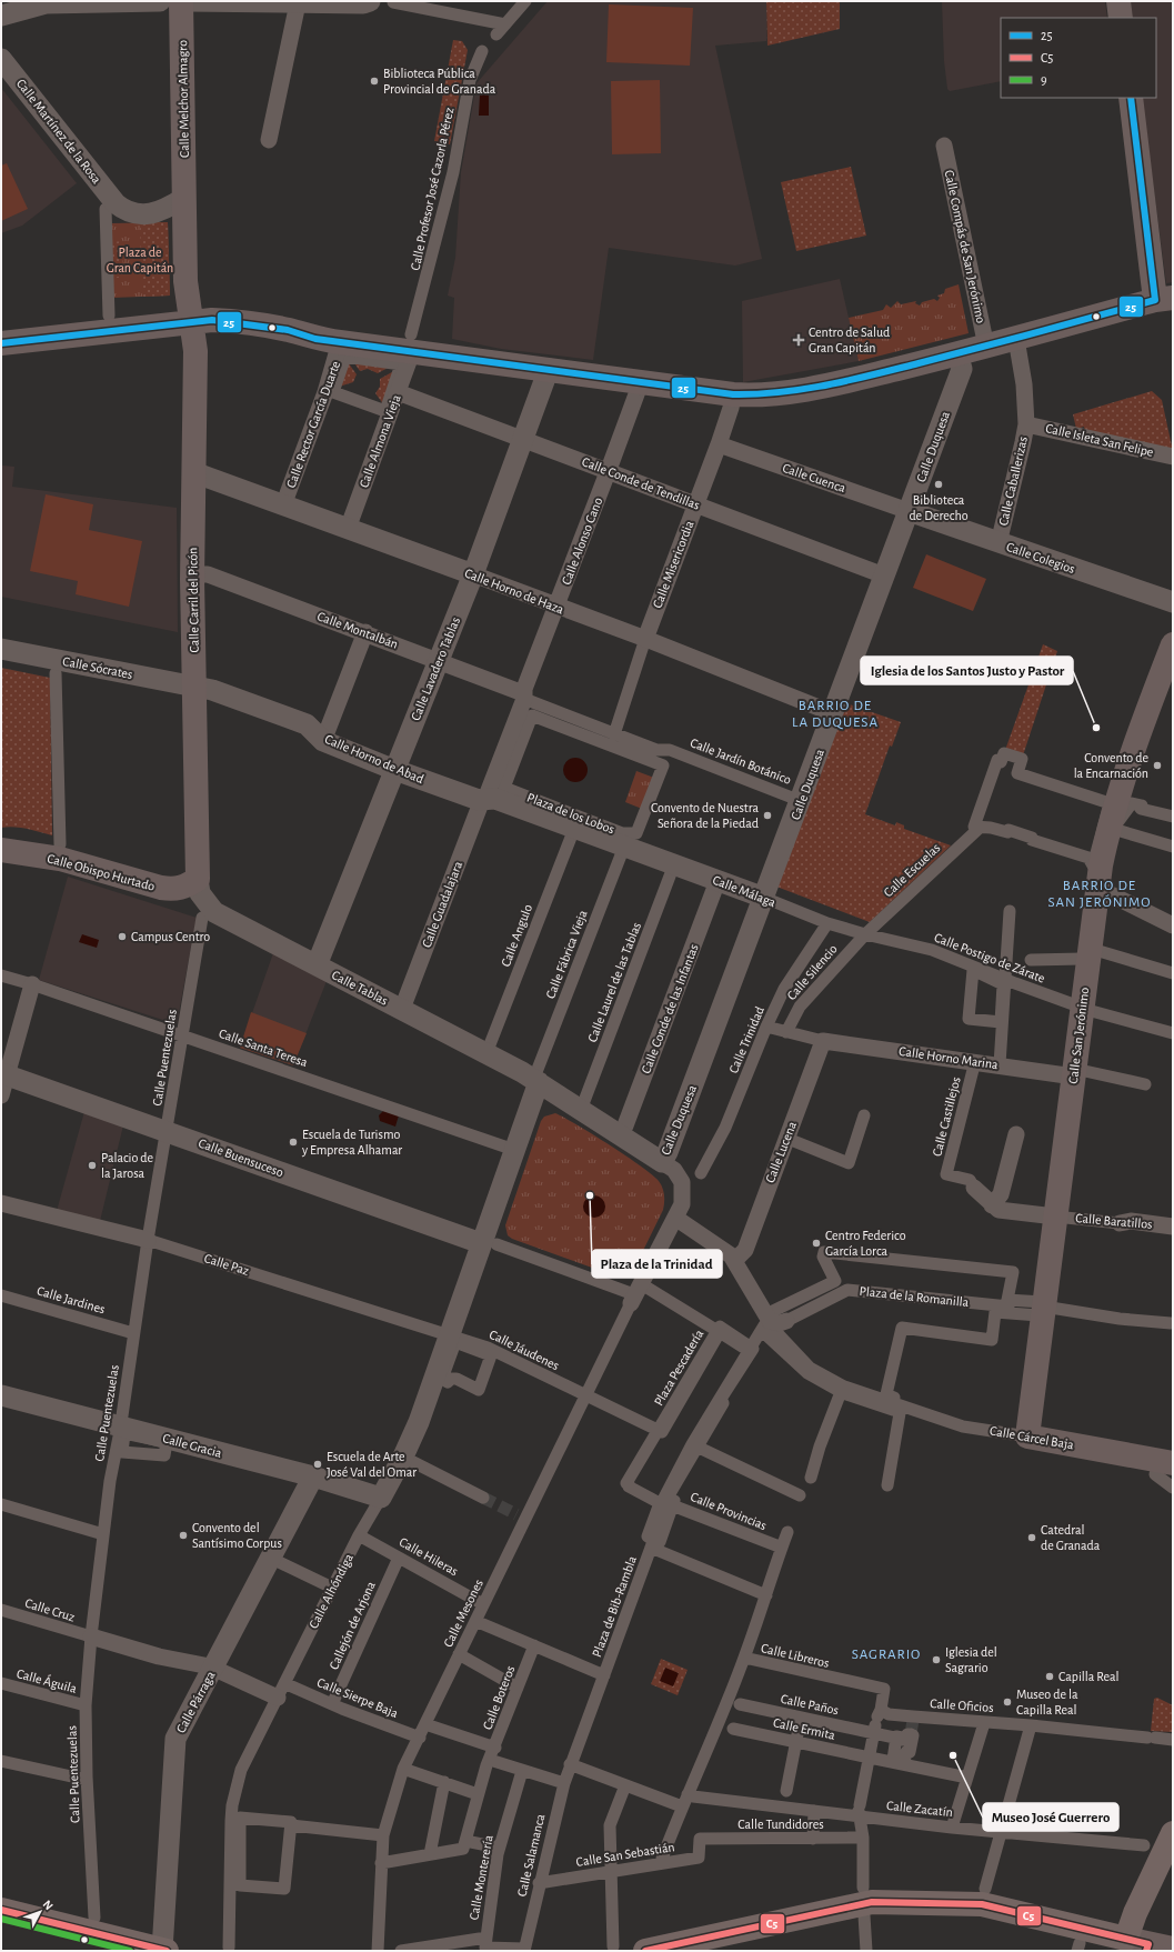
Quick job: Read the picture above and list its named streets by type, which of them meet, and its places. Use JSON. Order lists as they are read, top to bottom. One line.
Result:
{"streets":{"main road":["Calle Melchor Almagro","Calle Carril del Picón","Calle Obispo Hurtado","Calle San Jerónimo","Calle Cárcel Baja"],"street":["Calle Martínez de la Rosa","Calle Profesor José Cazorla Pérez","Calle Compás de San Jerónimo","Calle Rector García Duarte","Calle Isleta San Felipe","Calle Almona Vieja","Calle Duquesa","Calle Cuenca","Calle Caballerizas","Calle Conde de Tendillas","Calle Alonso Cano","Calle Colegios","Calle Misericordia","Calle Horno de Haza","Calle Montalbán","Calle Sócrates","Calle Lavadero Tablas","Calle Horno de Abad","Calle Jardín Botánico","Plaza de los Lobos","Calle Escuelas","Calle Málaga","Calle Guadalajara","Calle Angulo","Calle Fábrica Vieja","Calle Postigo de Zárate","Calle Silencio","Calle Laurel de las Tablas","Calle Tablas","Calle Conde de las Infantas","Calle Trinidad","Calle Santa Teresa","Calle Puentezuelas","Calle Horno Marina","Calle Castillejos","Calle Lucena","Calle Buensuceso","Calle Baratillos","Calle Paz","Plaza de la Romanilla","Calle Jardines","Calle Jáudenes","Plaza Pescadería","Calle Gracia","Calle Provincias","Calle Hileras","Calle Alhóndiga","Plaza de Bib-Rambla","Calle Cruz","Calle Mesones","Callejón de Arjona","Calle Libreros","Calle Águila","Calle Sierpe Baja","Calle Boteros","Calle Párraga","Calle Paños","Calle Oficios","Calle Ermita","Calle Zacatín","Calle Tundidores","Calle San Sebastián","Calle Salamanca","Calle Monterería"]},"crossings":[["Calle Profesor José Cazorla Pérez","Calle Almona Vieja"],["Calle Rector García Duarte","Calle Horno de Haza"],["Calle Isleta San Felipe","Calle Caballerizas"],["Calle Almona Vieja","Calle Conde de Tendillas"],["Calle Almona Vieja","Calle Horno de Haza"],["Calle Duquesa","Calle Cuenca"],["Calle Duquesa","Calle Conde de Tendillas"],["Calle Duquesa","Calle Colegios"],["Calle Duquesa","Calle Horno de Haza"],["Calle Duquesa","Calle Jardín Botánico"],["Calle Duquesa","Calle Málaga"],["Calle Duquesa","Calle Tablas"],["Calle Cuenca","Calle Colegios"],["Calle Cuenca","Calle Misericordia"],["Calle Caballerizas","Calle Colegios"],["Calle Conde de Tendillas","Calle Alonso Cano"],["Calle Conde de Tendillas","Calle Misericordia"],["Calle Conde de Tendillas","Calle Lavadero Tablas"],["Calle Alonso Cano","Calle Horno de Haza"],["Calle Alonso Cano","Calle Montalbán"],["Calle Misericordia","Calle Horno de Haza"],["Calle Misericordia","Calle Jardín Botánico"],["Calle Horno de Haza","Calle Carril del Picón"],["Calle Horno de Haza","Calle Lavadero Tablas"],["Calle Carril del Picón","Calle Montalbán"],["Calle Carril del Picón","Calle Sócrates"],["Calle Carril del Picón","Calle Horno de Abad"],["Calle Carril del Picón","Calle Obispo Hurtado"],["Calle Carril del Picón","Calle Tablas"],["Calle Montalbán","Calle Lavadero Tablas"],["Calle Sócrates","Calle Horno de Abad"],["Calle Lavadero Tablas","Calle Horno de Abad"],["Calle Lavadero Tablas","Calle Tablas"],["Calle Horno de Abad","Plaza de los Lobos"],["Calle Horno de Abad","Calle Guadalajara"],["Plaza de los Lobos","Calle Málaga"],["Plaza de los Lobos","Calle Guadalajara"],["Plaza de los Lobos","Calle Angulo"],["Plaza de los Lobos","Calle Fábrica Vieja"],["Calle Escuelas","Calle Málaga"],["Calle Escuelas","Calle Postigo de Zárate"],["Calle Escuelas","Calle Silencio"],["Calle Obispo Hurtado","Calle Tablas"],["Calle Málaga","Calle Fábrica Vieja"],["Calle Málaga","Calle Postigo de Zárate"],["Calle Málaga","Calle Silencio"],["Calle Málaga","Calle Laurel de las Tablas"],["Calle Málaga","Calle Conde de las Infantas"],["Calle Málaga","Calle Trinidad"],["Calle Guadalajara","Calle Tablas"],["Calle Angulo","Calle Tablas"],["Calle Fábrica Vieja","Calle Tablas"],["Calle Fábrica Vieja","Calle Alhóndiga"],["Calle Postigo de Zárate","Calle Silencio"],["Calle Laurel de las Tablas","Calle Tablas"],["Calle Tablas","Calle Conde de las Infantas"],["Calle Tablas","Calle Alhóndiga"],["Calle San Jerónimo","Calle Horno Marina"],["Calle San Jerónimo","Calle Baratillos"],["Calle San Jerónimo","Plaza de la Romanilla"],["Calle San Jerónimo","Calle Cárcel Baja"],["Calle Santa Teresa","Calle Puentezuelas"],["Calle Santa Teresa","Calle Alhóndiga"],["Calle Puentezuelas","Calle Buensuceso"],["Calle Puentezuelas","Calle Paz"],["Calle Puentezuelas","Calle Jardines"],["Calle Puentezuelas","Calle Gracia"],["Calle Puentezuelas","Calle Cruz"],["Calle Puentezuelas","Calle Águila"],["Calle Horno Marina","Calle Castillejos"],["Calle Horno Marina","Calle Lucena"],["Calle Buensuceso","Calle Alhóndiga"],["Calle Paz","Calle Jáudenes"],["Calle Paz","Calle Alhóndiga"],["Calle Jáudenes","Plaza Pescadería"],["Calle Jáudenes","Calle Alhóndiga"],["Calle Jáudenes","Calle Mesones"],["Plaza Pescadería","Plaza de Bib-Rambla"],["Calle Gracia","Calle Alhóndiga"],["Calle Gracia","Calle Párraga"],["Calle Hileras","Calle Alhóndiga"],["Calle Hileras","Calle Mesones"],["Calle Hileras","Callejón de Arjona"],["Calle Alhóndiga","Calle Sierpe Baja"],["Plaza de Bib-Rambla","Calle Salamanca"],["Calle Mesones","Calle Sierpe Baja"],["Callejón de Arjona","Calle Sierpe Baja"],["Calle Libreros","Calle Paños"],["Calle Libreros","Calle Oficios"],["Calle Paños","Calle Oficios"],["Calle Tundidores","Calle San Sebastián"],["Calle San Sebastián","Calle Salamanca"]],"districts":["BARRIO DE LA DUQUESA","BARRIO DE SAN JERÓNIMO","SAGRARIO"],"parks":["Plaza de Gran Capitán"],"places":{"other":["Biblioteca Pública Provincial de Granada","Biblioteca de Derecho","Iglesia de los Santos Justo y Pastor","Convento de la Encarnación","Convento de Nuestra Señora de la Piedad","Campus Centro","Escuela de Turismo y Empresa Alhamar","Palacio de la Jarosa","Plaza de la Trinidad","Centro Federico García Lorca","Escuela de Arte José Val del Omar","Convento del Santísimo Corpus","Catedral de Granada","Iglesia del Sagrario","Capilla Real","Museo de la Capilla Real","Museo José Guerrero"],"health":["Centro de Salud Gran Capitán"]},"lines":["transit line 25","transit line C5","transit line 9"],"legend":["25","C5","9"],"north":"top right"}
